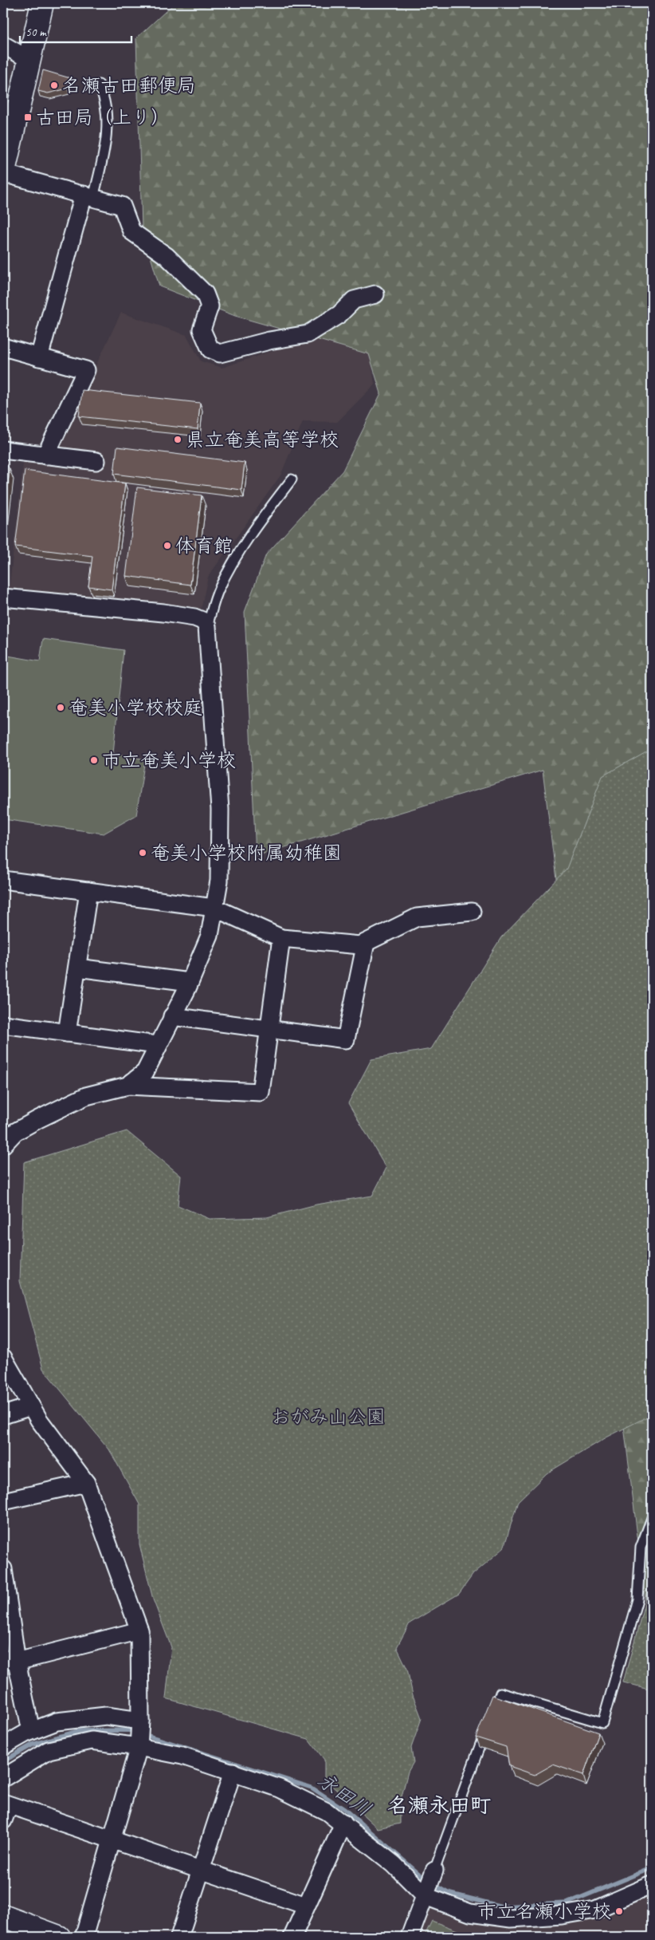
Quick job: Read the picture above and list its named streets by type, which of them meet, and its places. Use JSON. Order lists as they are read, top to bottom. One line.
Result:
{"districts":["名瀬永田町"],"water":["永田川"],"parks":["おがみ山公園"],"places":{"other":["名瀬古田郵便局","県立奄美高等学校","体育館","奄美小学校校庭","市立奄美小学校","奄美小学校附属幼稚園","市立名瀬小学校"],"transit":["古田局（上り）"]},"scale_bar":"50 m"}
